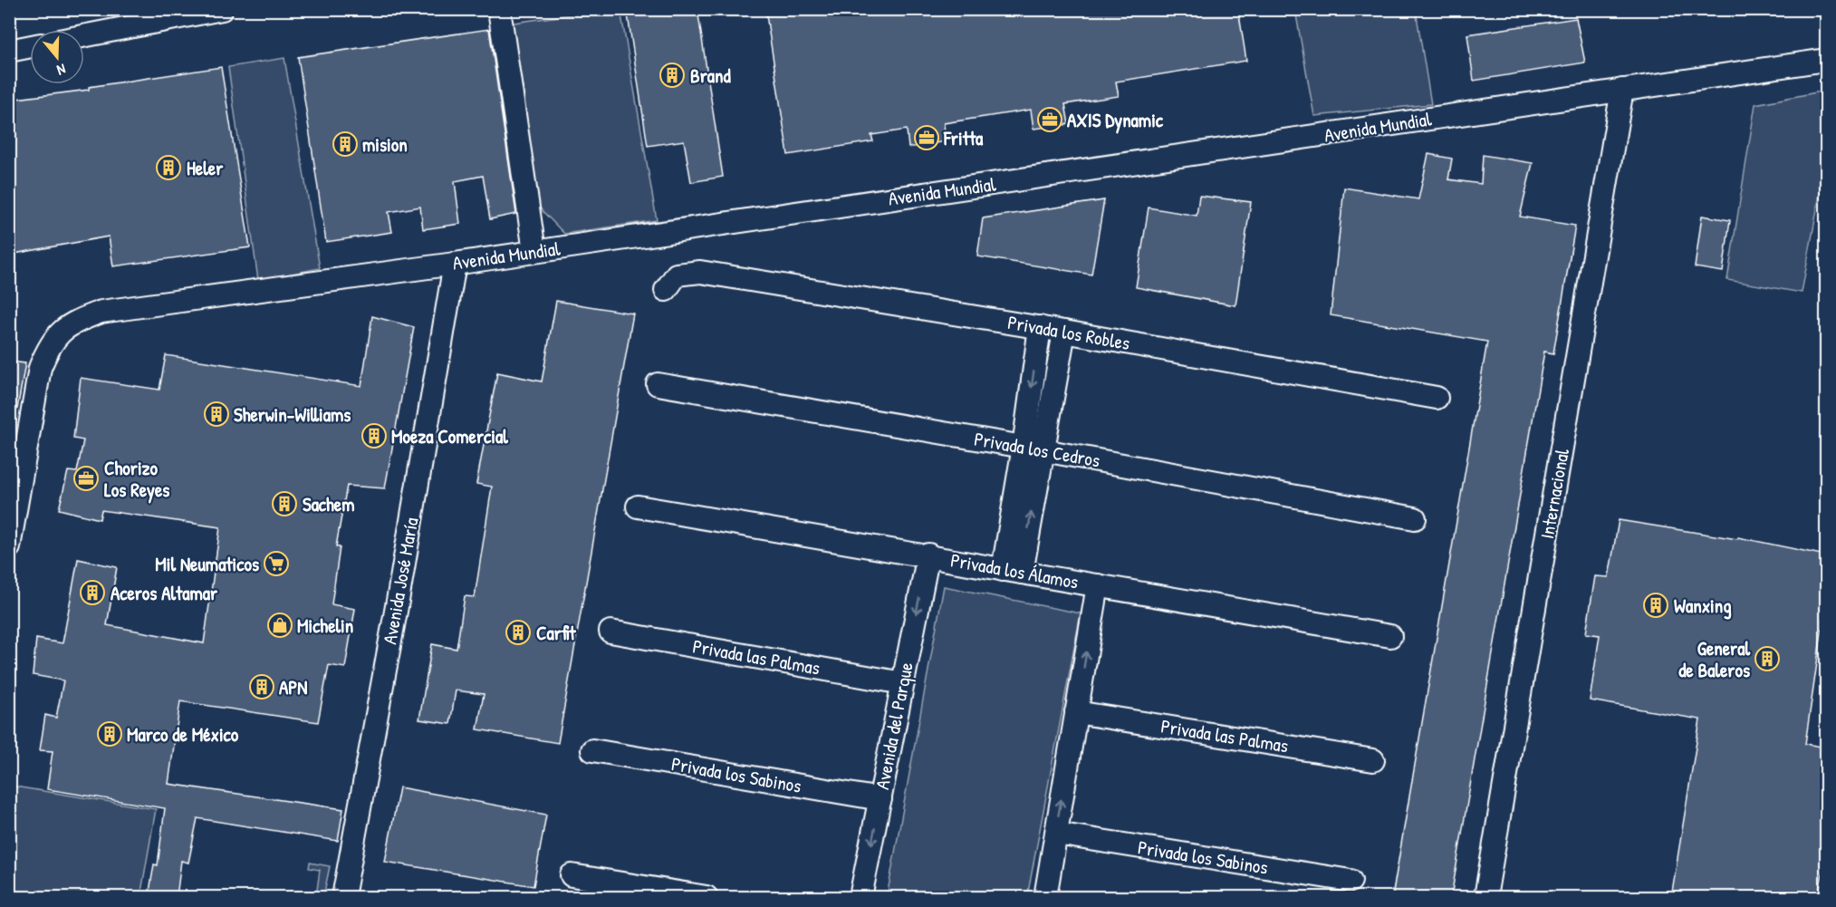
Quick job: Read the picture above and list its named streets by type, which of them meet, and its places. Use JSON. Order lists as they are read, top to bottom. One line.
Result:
{"streets":{"street":["Avenida Mundial","Privada los Robles","Privada los Cedros","Internacional","Privada los Álamos","Avenida José María","Privada las Palmas","Avenida del Parque","Privada los Sabinos"]},"crossings":[["Avenida Mundial","Internacional"],["Avenida Mundial","Avenida José María"],["Privada los Álamos","Avenida del Parque"],["Privada las Palmas","Avenida del Parque"],["Avenida del Parque","Privada los Sabinos"]],"places":{"building":["Brand","mision","Heler","Sherwin-Williams","Moeza Comercial","Sachem","Aceros Altamar","Wanxing","Carfit","General de Baleros","APN","Marco de México"],"office":["AXIS Dynamic","Fritta","Chorizo Los Reyes"],"supermarket":["Mil Neumaticos"],"shop":["Michelin"]},"north":"bottom"}
